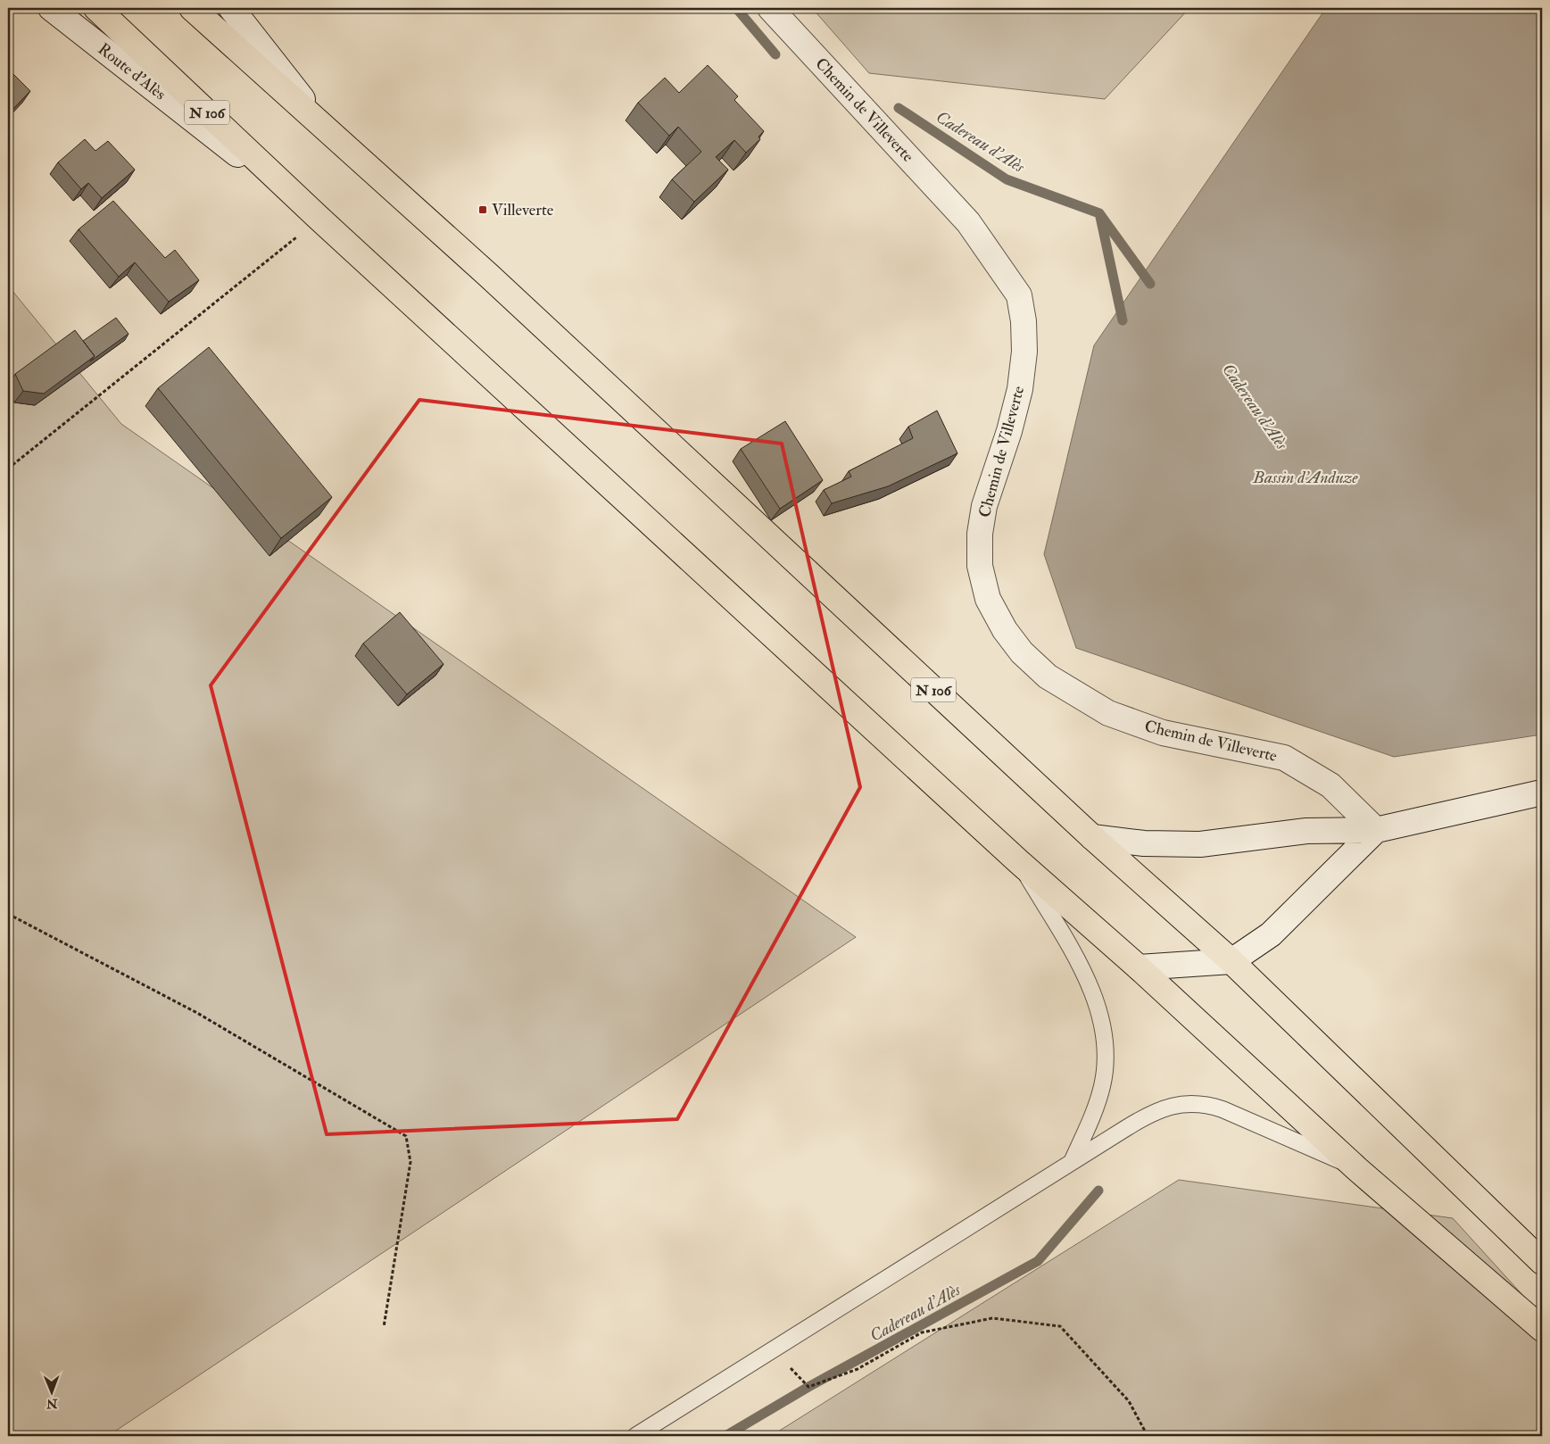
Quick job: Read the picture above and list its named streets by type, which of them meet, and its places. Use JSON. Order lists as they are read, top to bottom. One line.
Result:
{"streets":{"main road":["Route d'Alès","Chemin de Villeverte","N 106"]},"crossings":[["Route d'Alès","N 106"]],"water":["Cadereau d'Alès","Bassin d'Anduze"],"places":{"transit":["Villeverte"]},"north":"bottom"}
